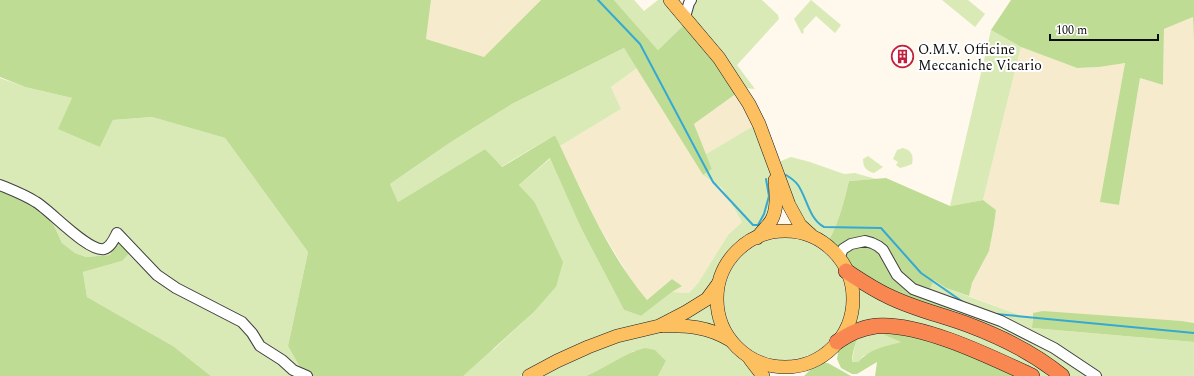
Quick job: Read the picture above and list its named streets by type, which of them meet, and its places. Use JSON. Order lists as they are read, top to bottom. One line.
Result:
{"places":{"building":["O.M.V. Officine Meccaniche Vicario"]},"scale_bar":"100 m"}
